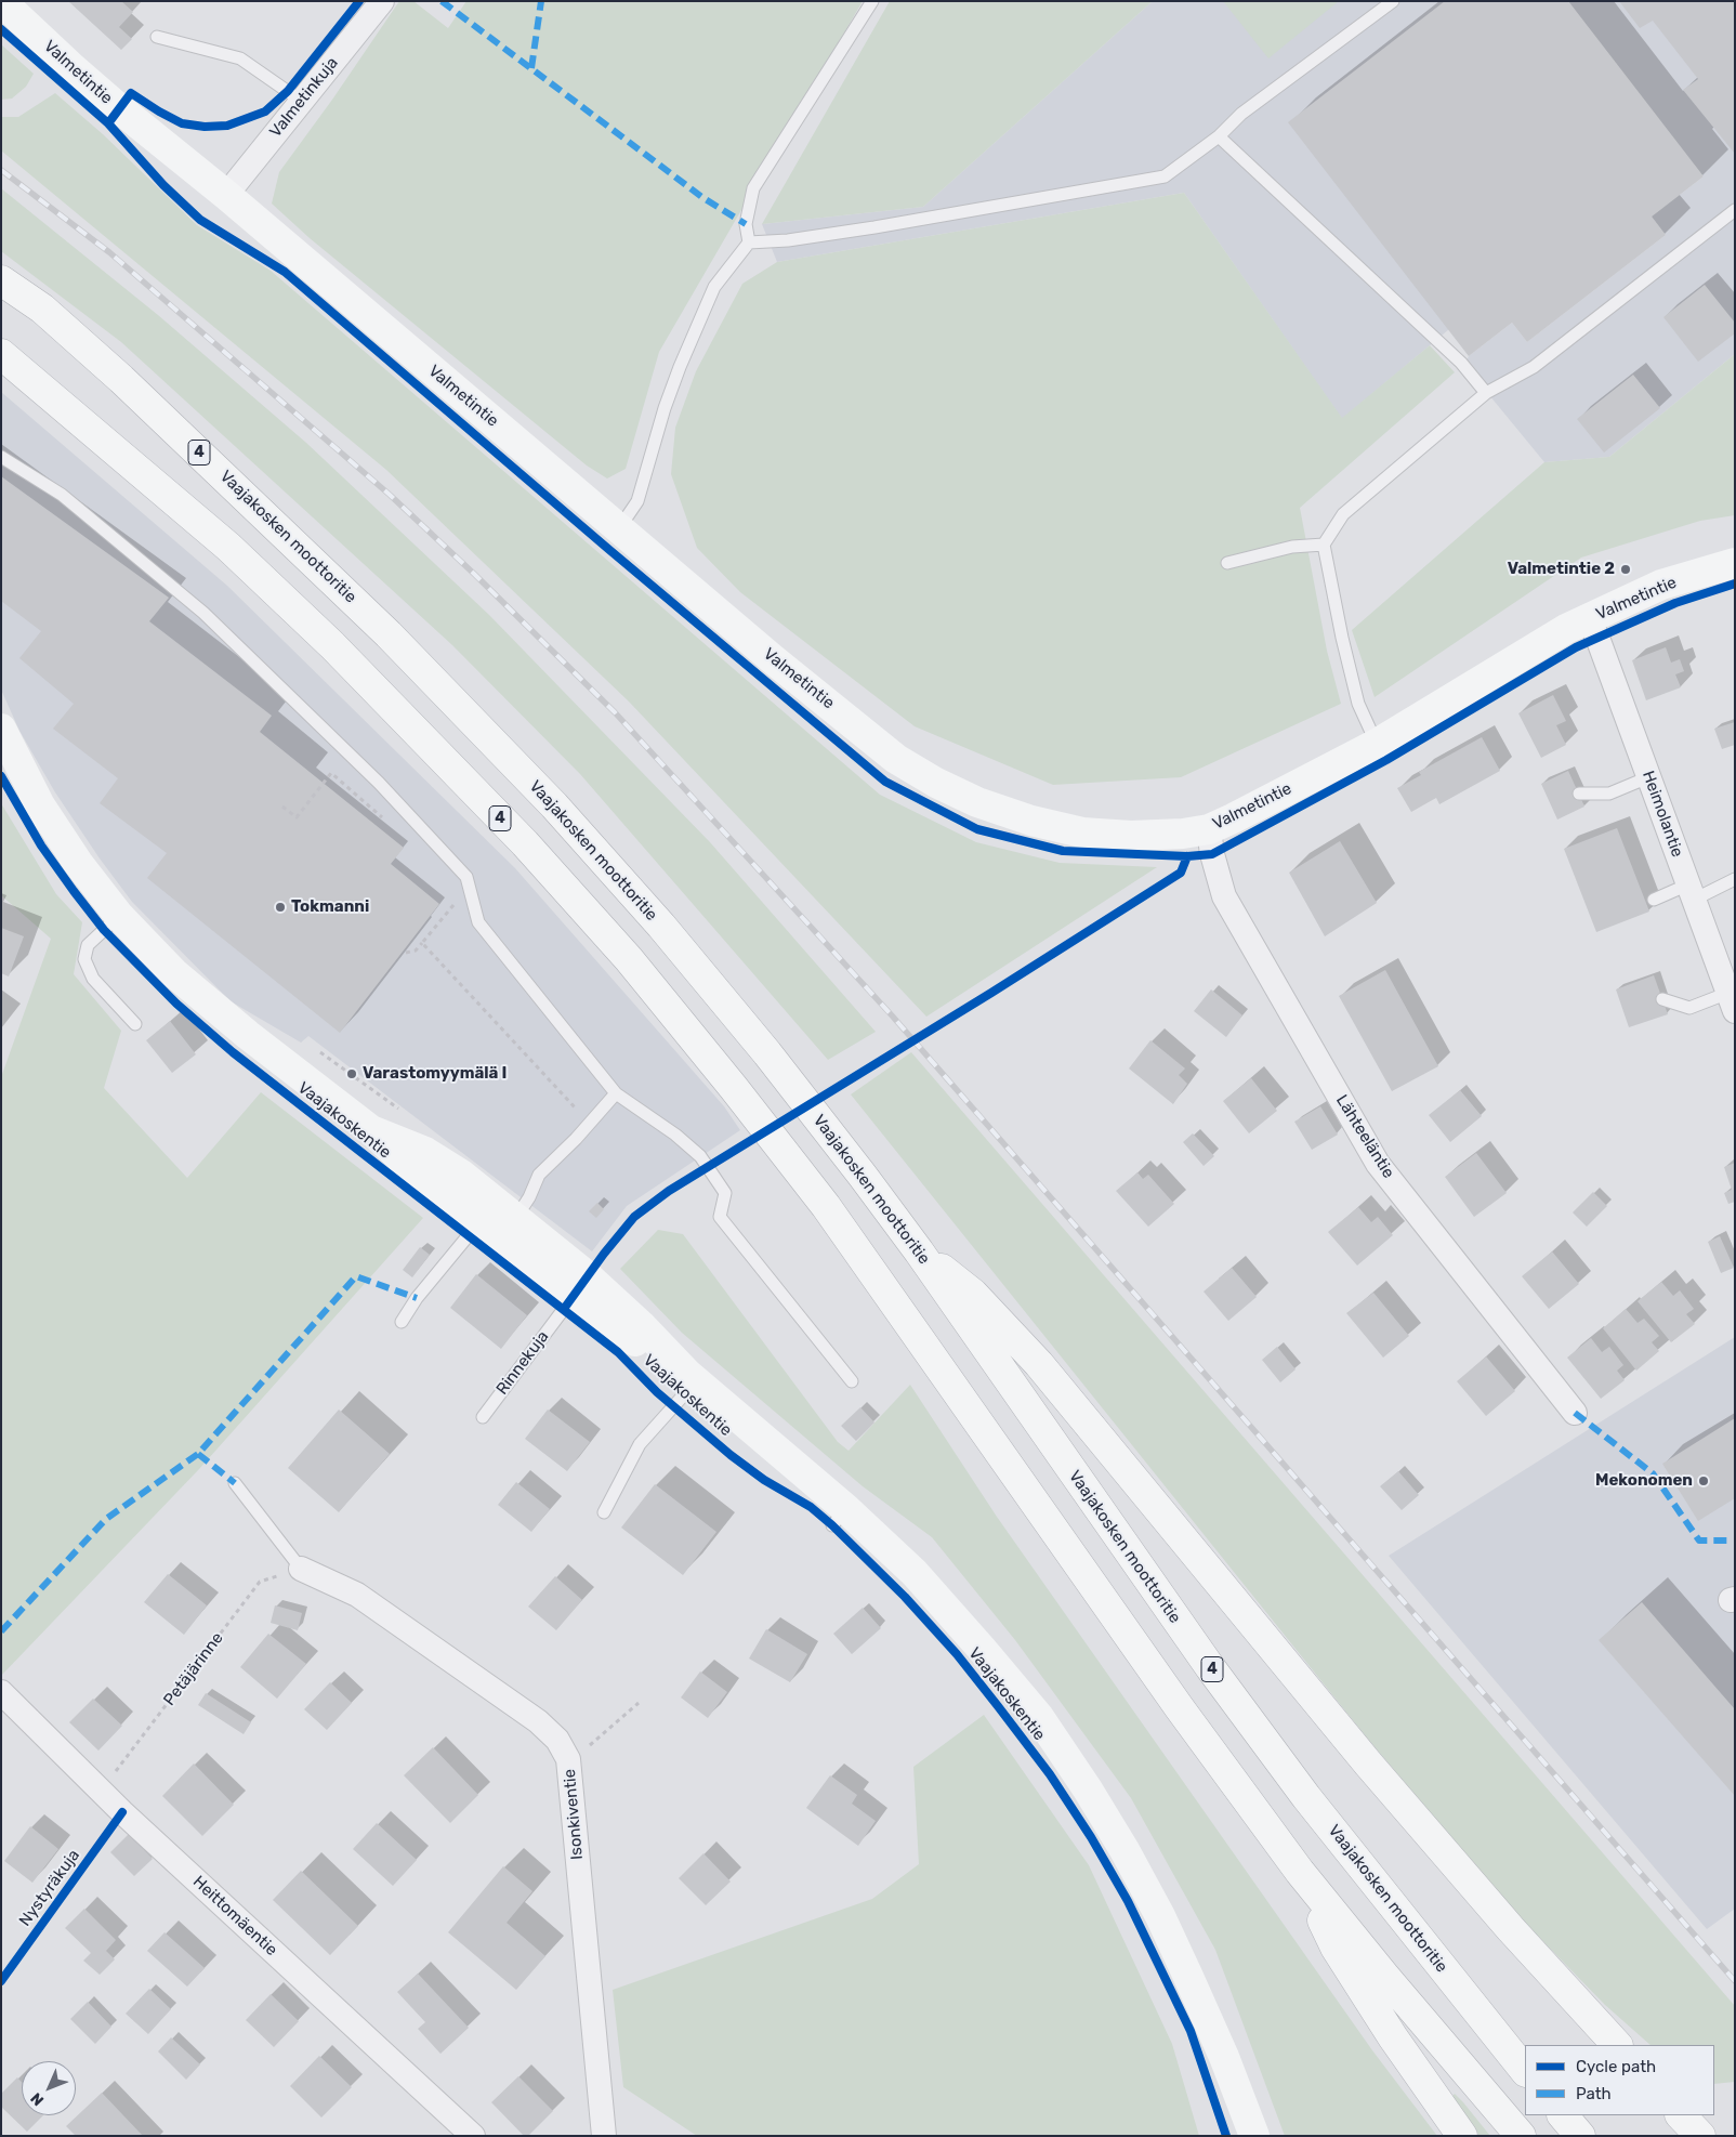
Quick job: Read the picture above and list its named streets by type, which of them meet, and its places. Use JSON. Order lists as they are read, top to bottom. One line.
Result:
{"streets":{"main road":["Valmetintie","4","Vaajakosken moottoritie","Vaajakoskentie"],"street":["Valmetinkuja","Heimolantie","Lähteeläntie","Isonkiventie","Heittomäentie"],"lane":["Rinnekuja"],"path":["Petäjärinne"],"cycle path":["Nystyräkuja"]},"crossings":[["Valmetintie","Valmetinkuja"],["Valmetintie","Heimolantie"],["Valmetintie","Lähteeläntie"],["Petäjärinne","Isonkiventie"],["Petäjärinne","Heittomäentie"]],"places":["Valmetintie 2","Tokmanni","Varastomyymälä I","Mekonomen"],"legend":["Cycle path","Path"],"north":"bottom left"}
